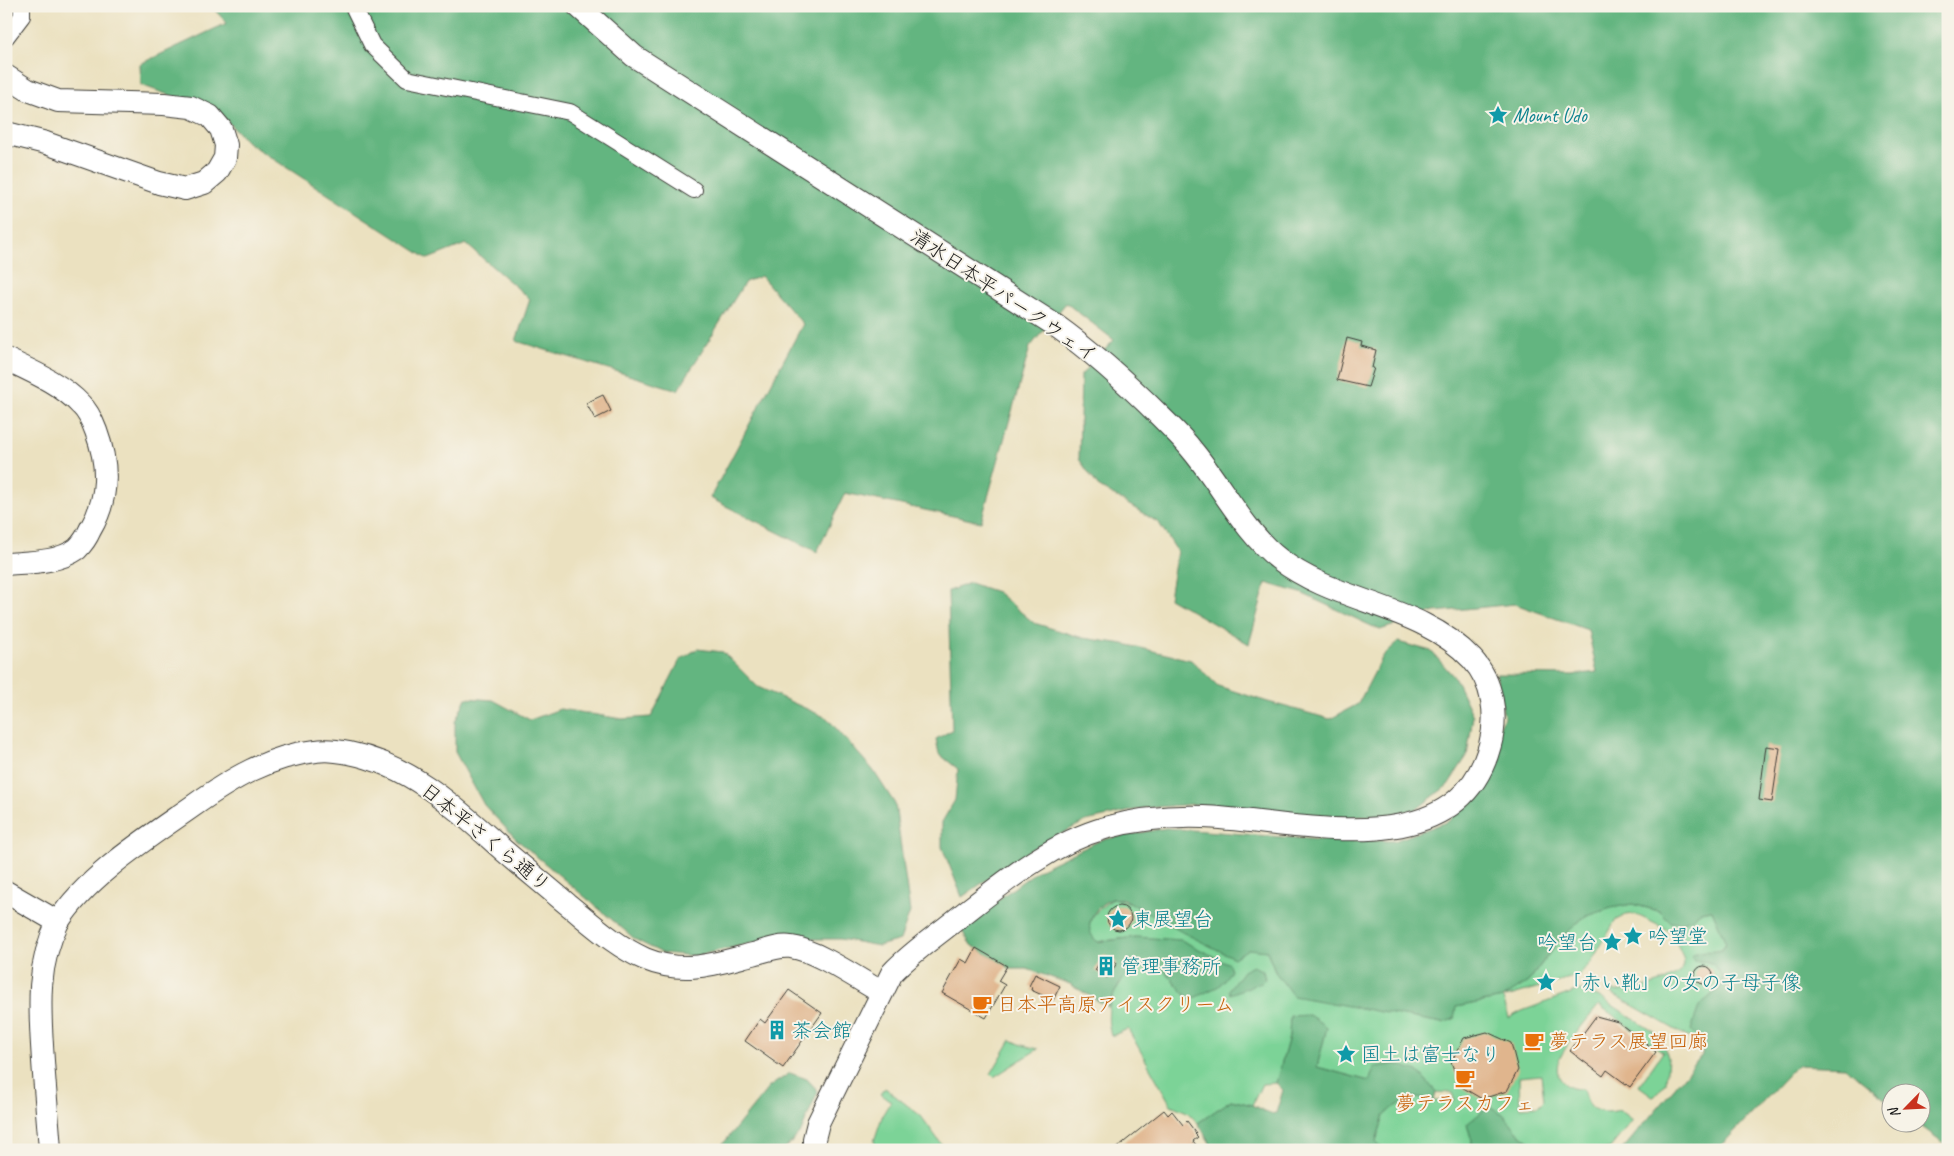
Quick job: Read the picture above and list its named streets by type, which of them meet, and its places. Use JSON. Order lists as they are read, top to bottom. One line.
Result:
{"streets":{"street":["清水日本平パークウェイ","日本平さくら通り"]},"crossings":[["清水日本平パークウェイ","日本平さくら通り"]],"places":{"place":["Mount Udo","東展望台","吟望堂","吟望台","「赤い靴」の女の子母子像","国土は富士なり"],"building":["管理事務所","茶会館"],"cafe":["日本平高原アイスクリーム","夢テラス展望回廊","夢テラスカフェ"]},"north":"bottom left"}
